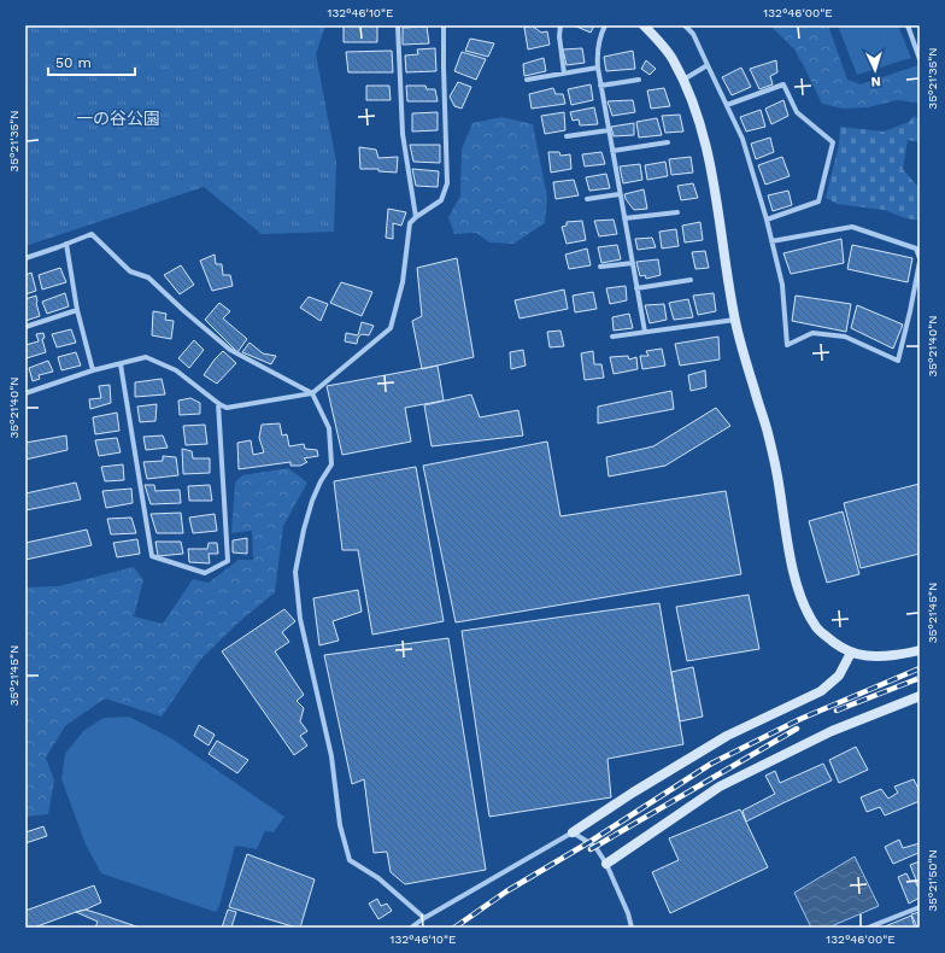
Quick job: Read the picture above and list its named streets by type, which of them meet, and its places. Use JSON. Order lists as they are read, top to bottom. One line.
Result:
{"parks":["一の谷公園"],"scale_bar":"50 m","north":"bottom","coordinates":["132°46'10\"E","132°46'00\"E","35°21'35\"N","35°21'40\"N","35°21'45\"N","35°21'50\"N"]}
